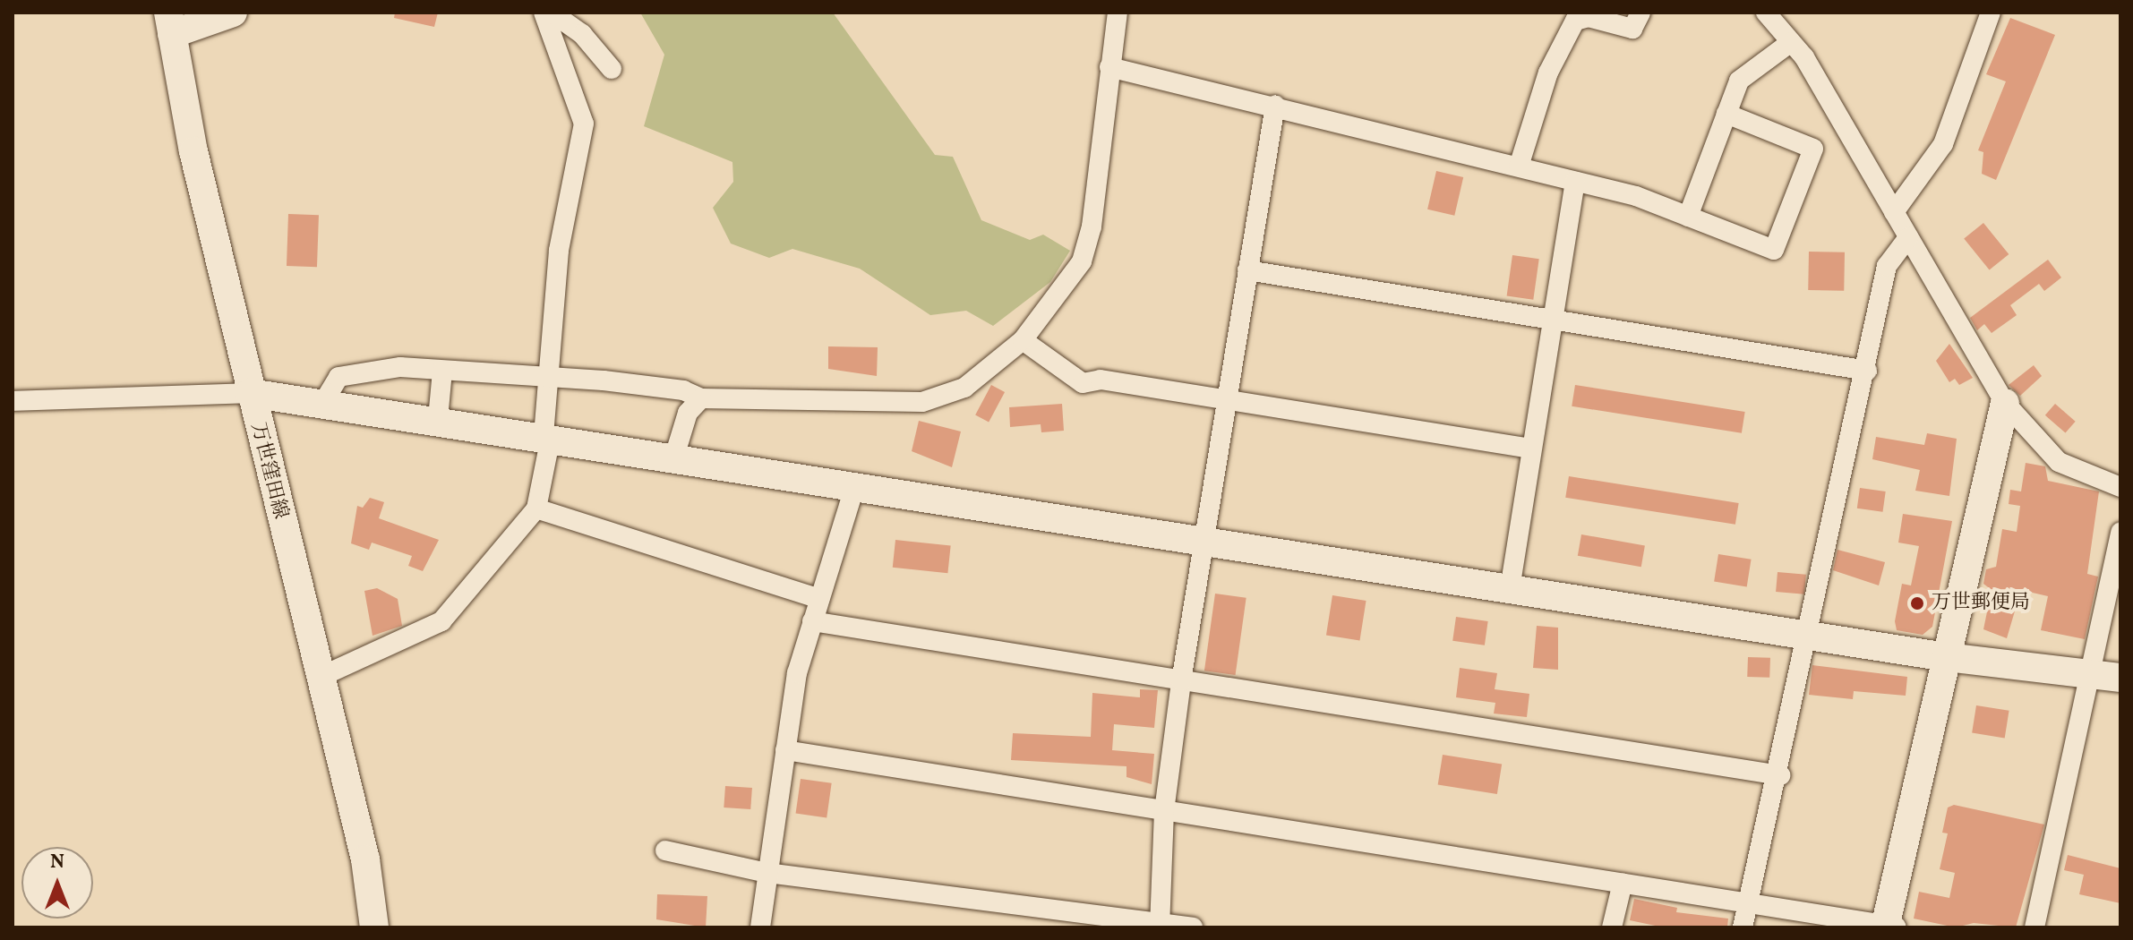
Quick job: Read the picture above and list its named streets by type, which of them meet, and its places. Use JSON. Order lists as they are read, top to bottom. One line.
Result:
{"streets":{"street":["万世窪田線"]},"places":["万世郵便局"],"north":"top"}
